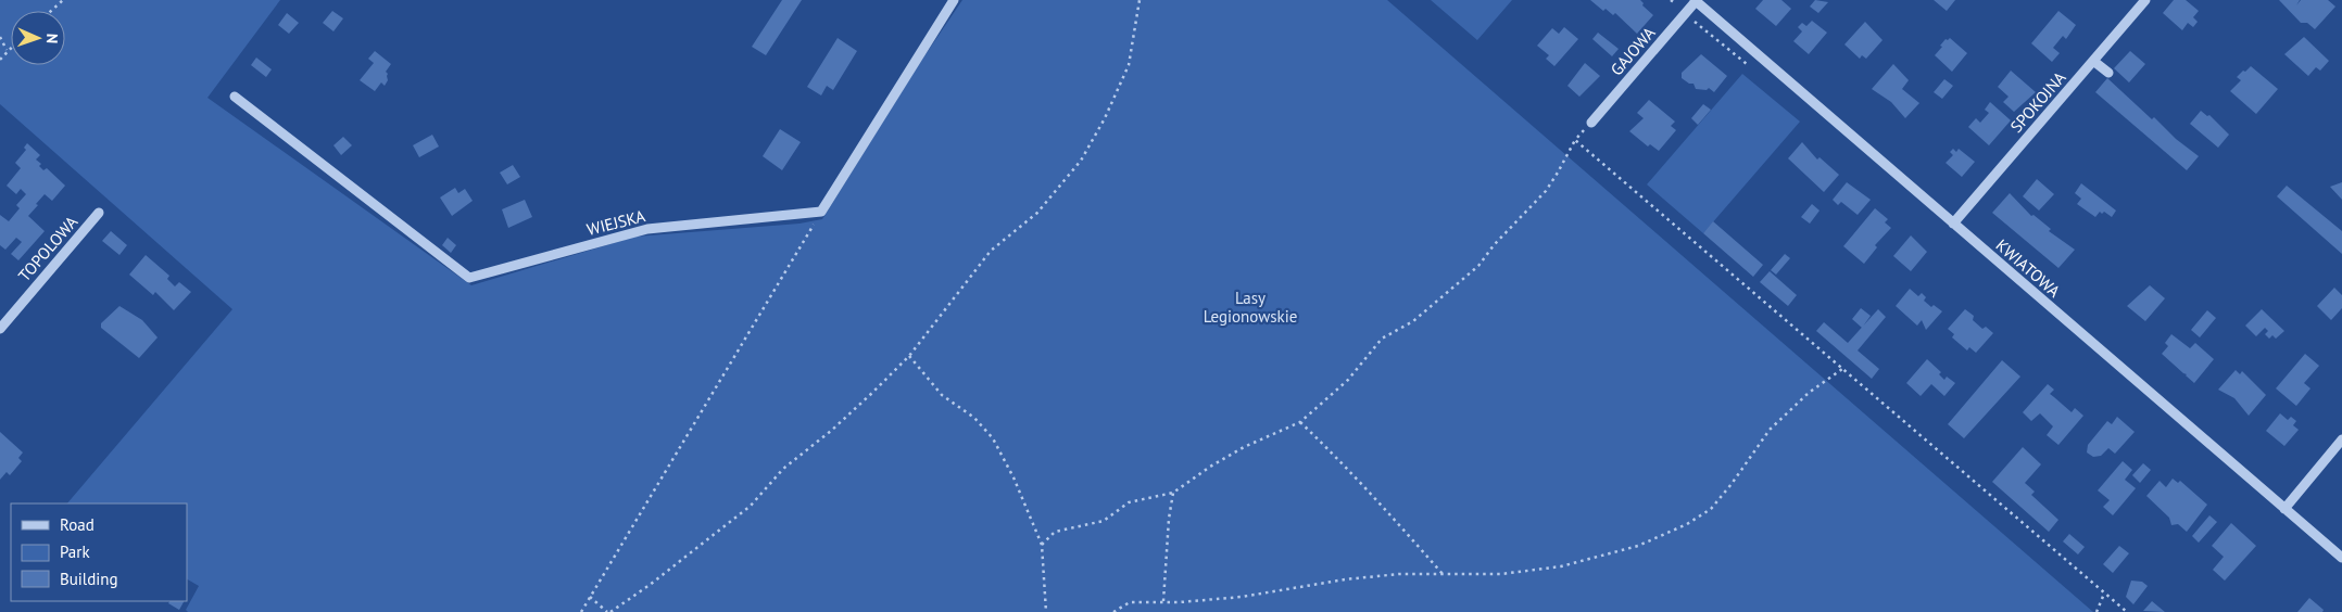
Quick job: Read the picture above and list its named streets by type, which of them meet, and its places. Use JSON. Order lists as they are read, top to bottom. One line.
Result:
{"streets":{"street":["GAJOWA","SPOKOJNA","WIEJSKA","TOPOLOWA","KWIATOWA"]},"crossings":[["GAJOWA","KWIATOWA"],["SPOKOJNA","KWIATOWA"]],"parks":["Lasy Legionowskie"],"legend":["Road","Park","Building"],"north":"right"}
